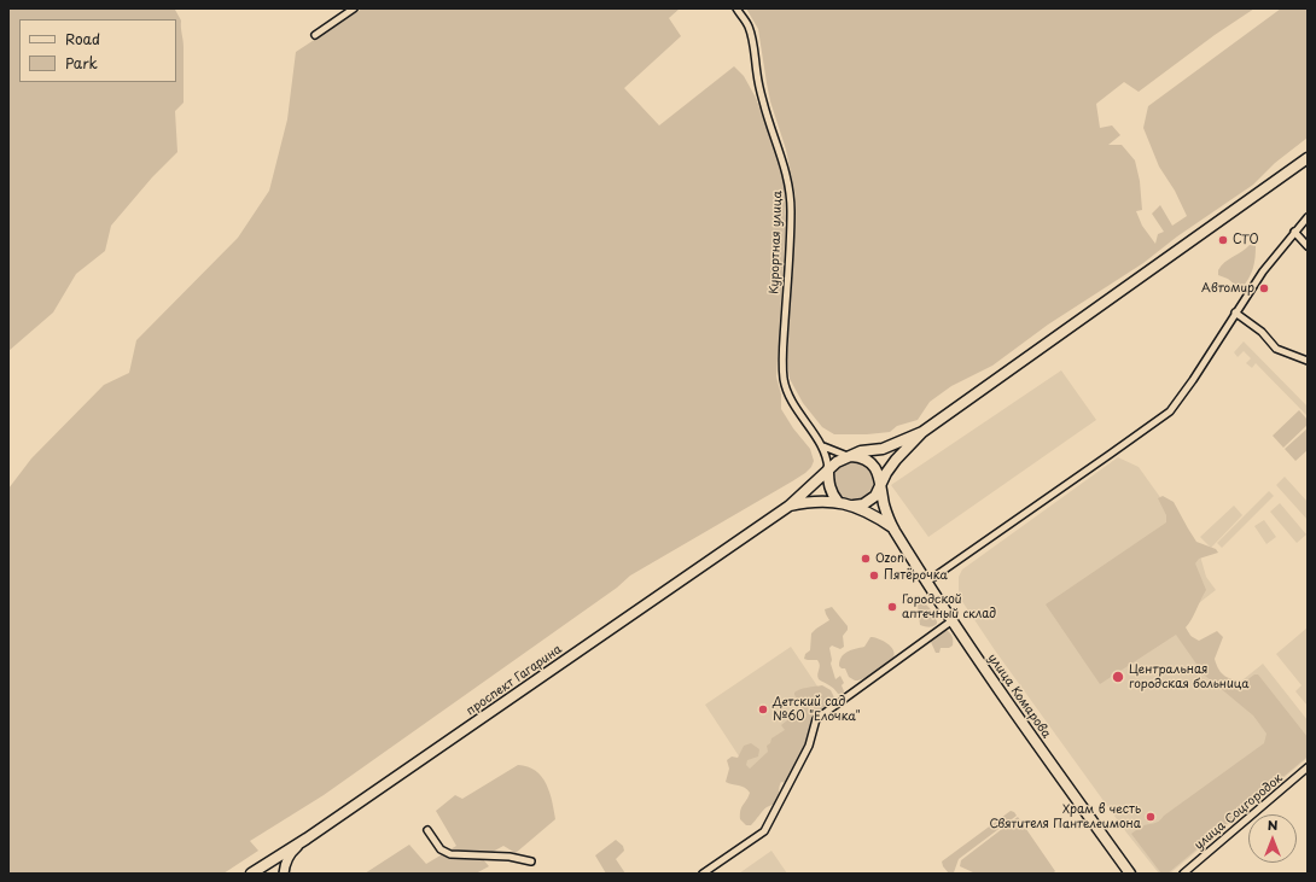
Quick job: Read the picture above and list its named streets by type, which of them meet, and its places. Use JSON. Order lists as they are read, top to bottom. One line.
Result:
{"streets":{"main road":["проспект Гагарина","улица Комарова"],"street":["Курортная улица","улица Соцгородок"]},"crossings":[["Курортная улица","проспект Гагарина"]],"places":["СТО","Автомир","Ozon","Пятёрочка","Городской аптечный склад","Центральная городская больница","Детский сад №60 \"Елочка\"","Храм в честь Святителя Пантелеимона"],"legend":["Road","Park"],"north":"top"}
